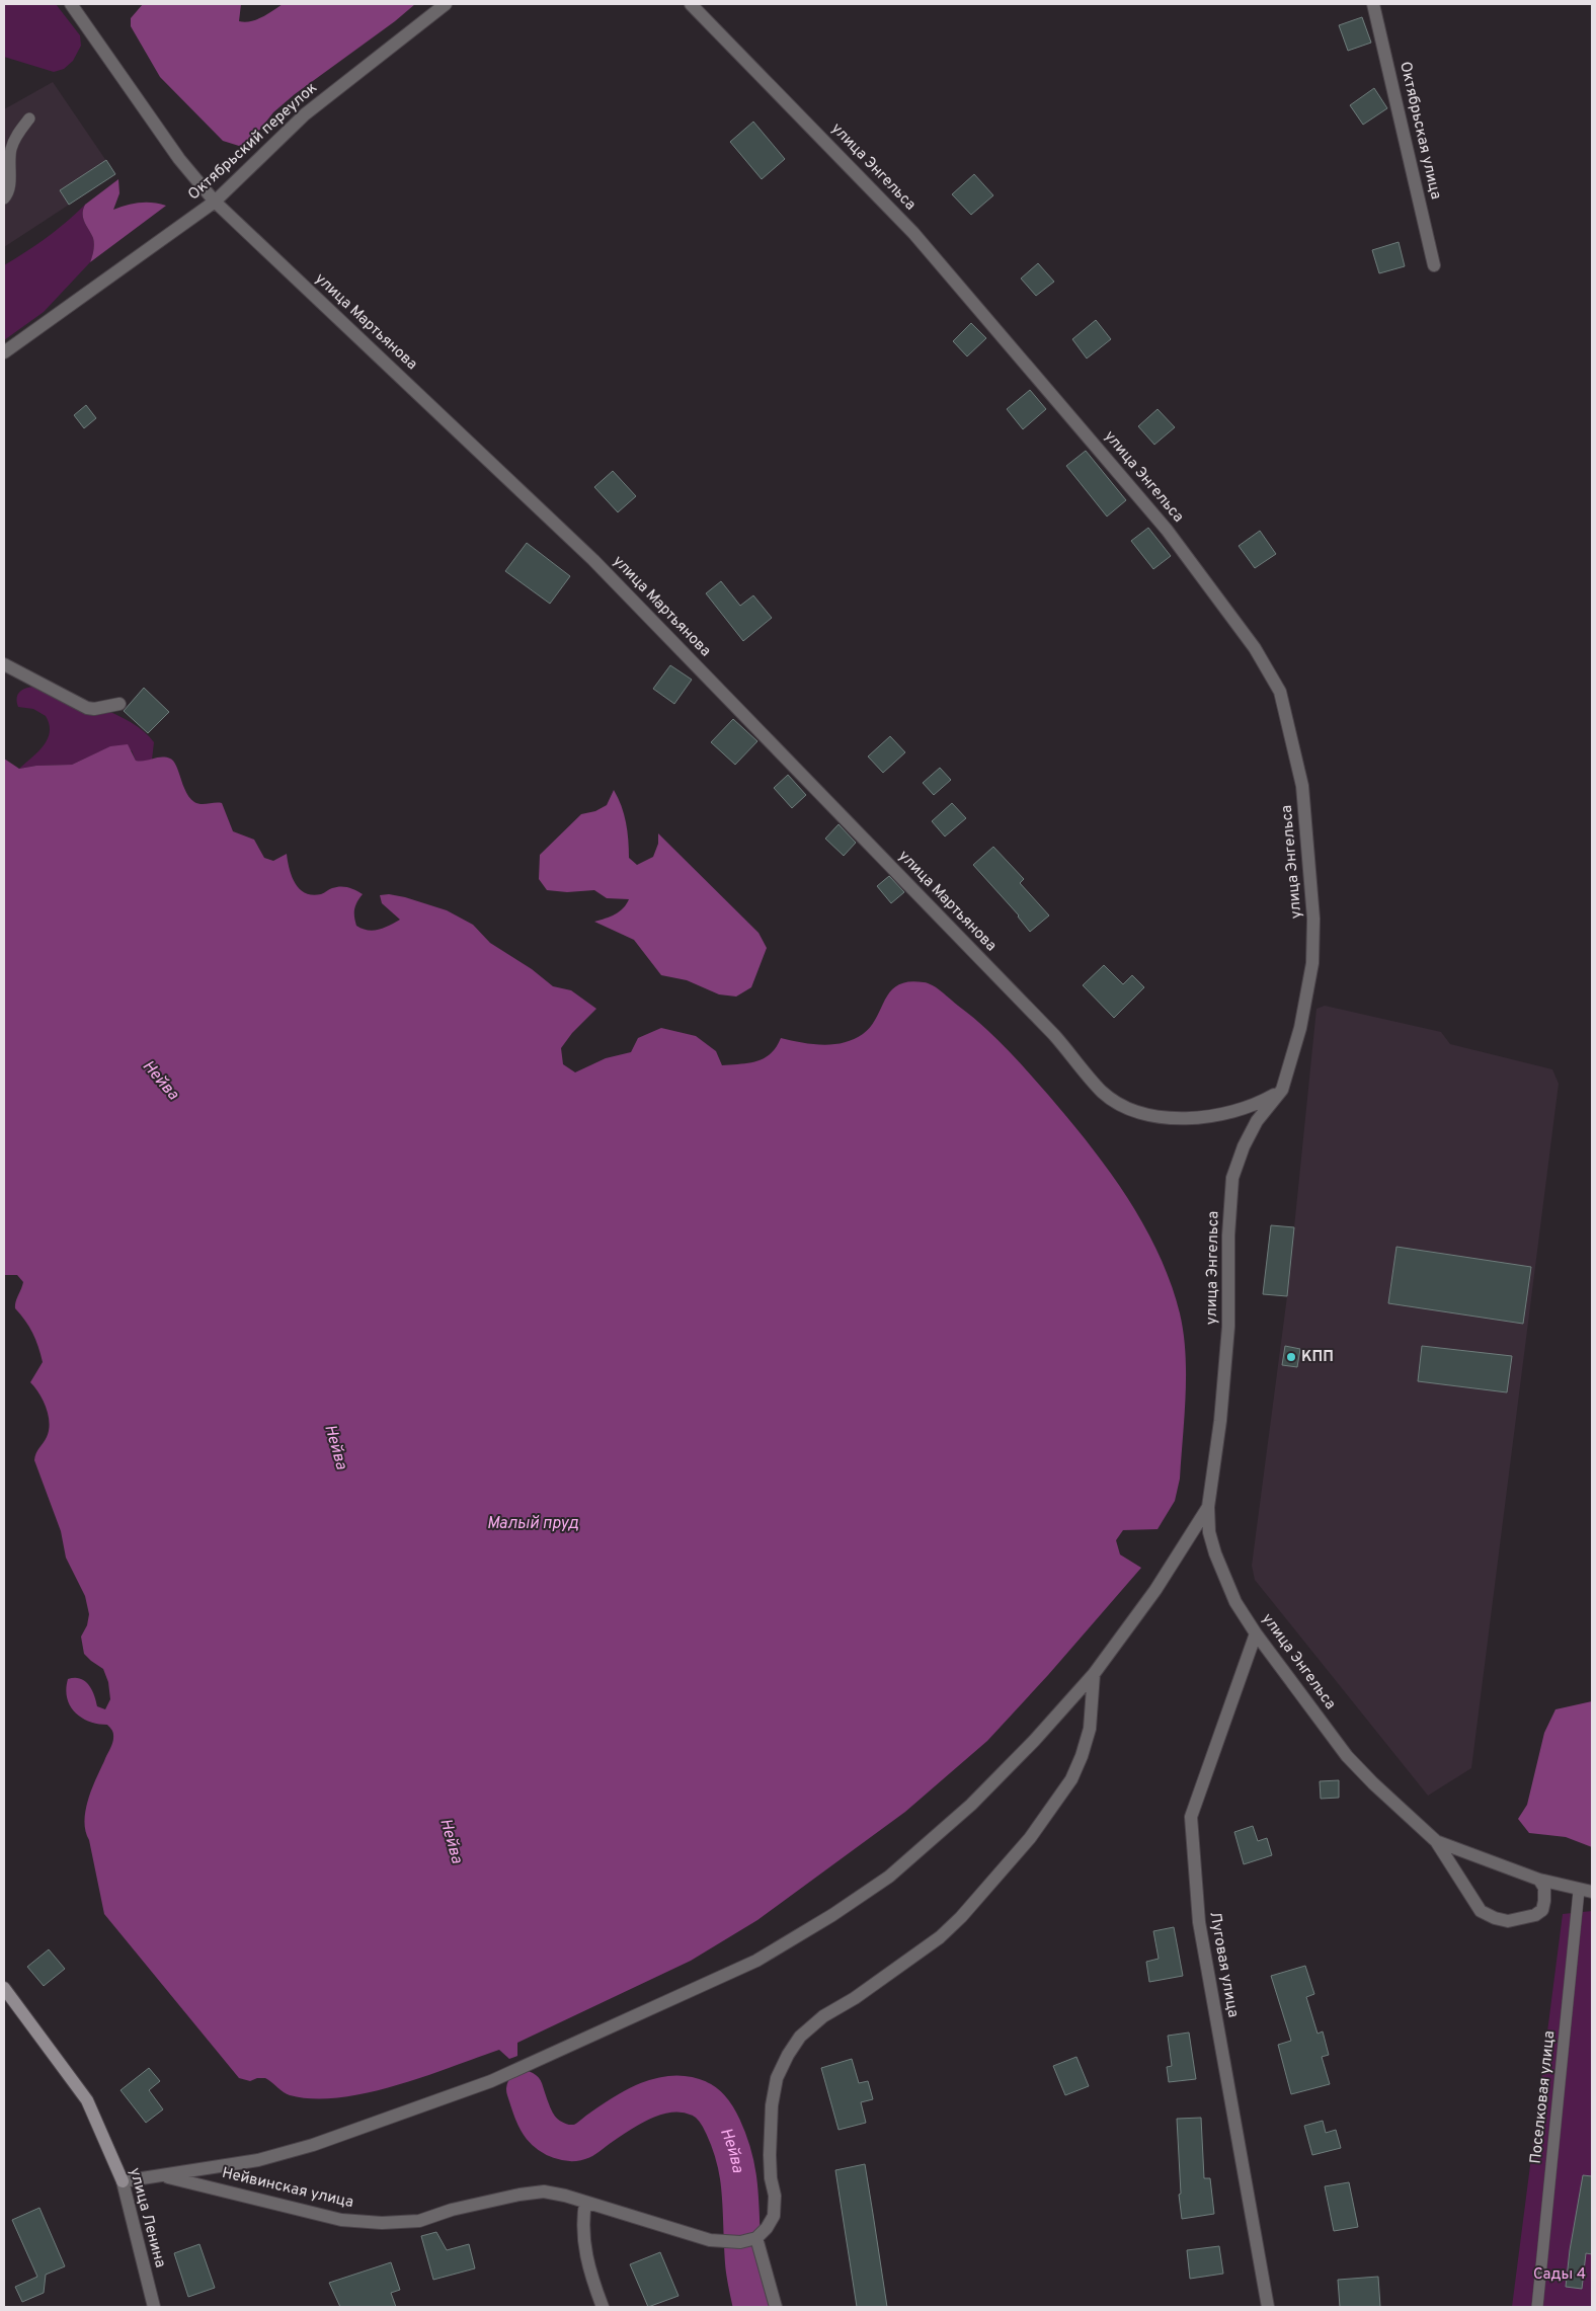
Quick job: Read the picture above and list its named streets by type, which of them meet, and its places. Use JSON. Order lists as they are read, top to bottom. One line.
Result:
{"streets":{"street":["Октябрьская улица","Октябрьский переулок","улица Энгельса","улица Мартьянова","Луговая улица","Нейвинская улица","улица Ленина"],"lane":["Поселковая улица"]},"crossings":[["Октябрьский переулок","улица Мартьянова"],["улица Энгельса","улица Мартьянова"],["улица Энгельса","Луговая улица"]],"water":["Нейва","Малый пруд"],"parks":["Сады 4"],"places":["КПП"]}
